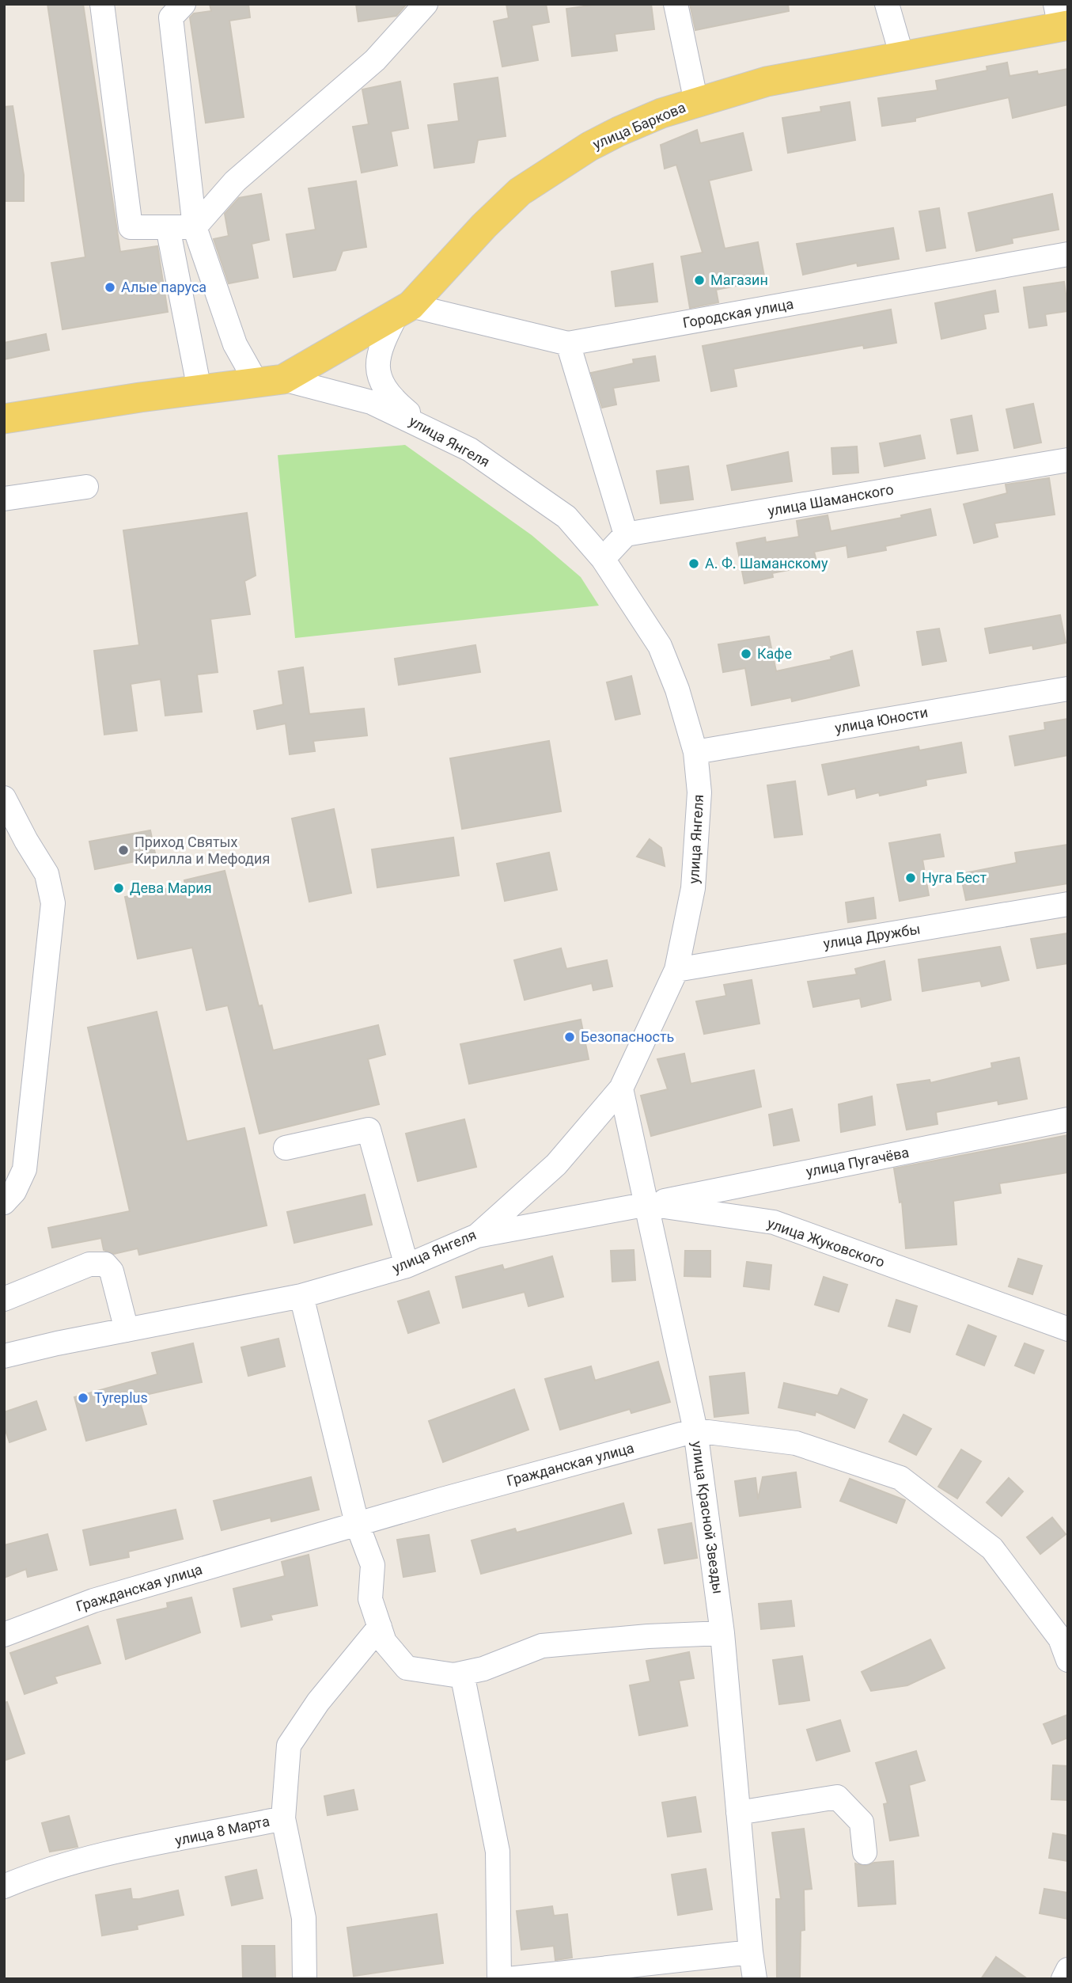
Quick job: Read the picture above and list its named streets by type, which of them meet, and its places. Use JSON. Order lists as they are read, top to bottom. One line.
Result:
{"streets":{"main road":["улица Баркова","улица Янгеля"],"street":["Городская улица","улица Шаманского","улица Юности","улица Дружбы","улица Пугачёва","улица Жуковского","Гражданская улица","улица Красной Звезды","улица 8 Марта"]},"crossings":[["улица Баркова","Городская улица"],["улица Баркова","улица Янгеля"],["улица Янгеля","улица Юности"],["улица Янгеля","улица Дружбы"],["улица Янгеля","улица Жуковского"],["улица Янгеля","улица Красной Звезды"],["улица Пугачёва","улица Жуковского"],["улица Пугачёва","улица Красной Звезды"],["улица Жуковского","улица Красной Звезды"],["Гражданская улица","улица Красной Звезды"]],"places":["Магазин","Алые паруса","А. Ф. Шаманскому","Кафе","Приход Святых Кирилла и Мефодия","Нуга Бест","Дева Мария","Безопасность","Tyreplus"]}
